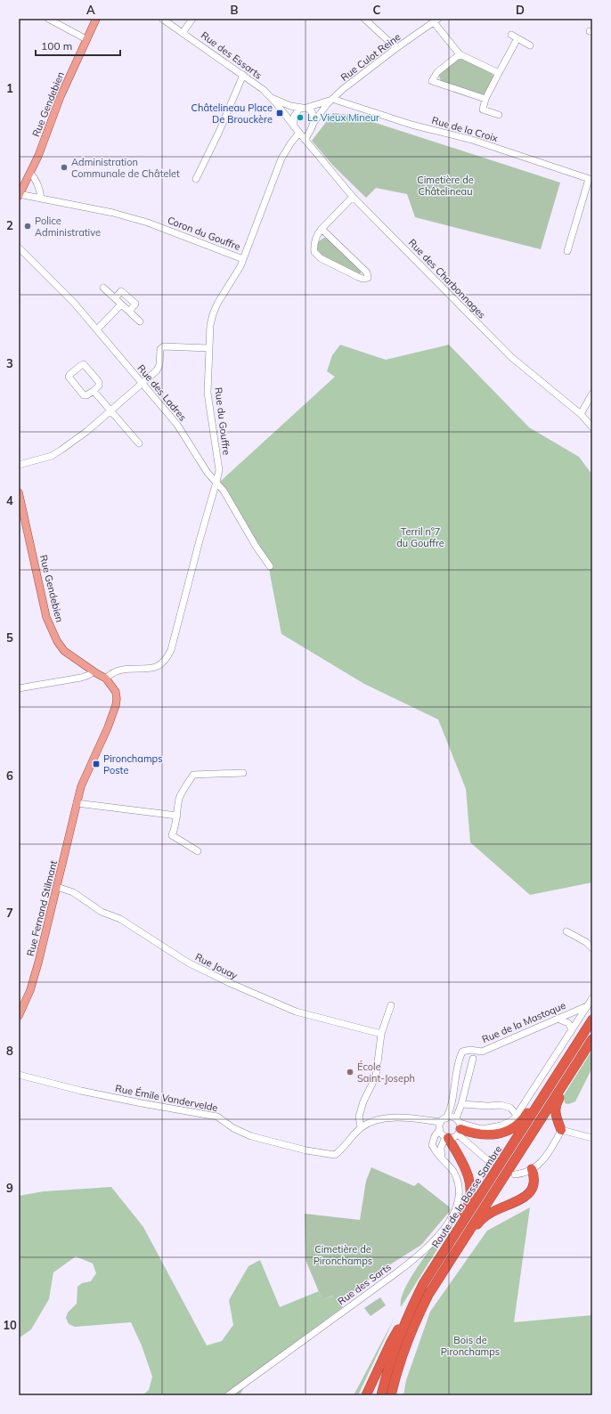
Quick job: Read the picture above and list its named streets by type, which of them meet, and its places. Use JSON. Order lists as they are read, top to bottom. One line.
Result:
{"streets":{"highway":["Route de la Basse Sambre"],"main road":["Rue Gendebien","Rue Fernand Stilmant"],"street":["Rue des Essarts","Rue Culot Reine","Rue de la Croix","Coron du Gouffre","Rue des Charbonnages","Rue des Ladres","Rue du Gouffre","Rue Jouay","Rue de la Mastoque","Rue Émile Vandervelde","Rue des Sarts"]},"crossings":[["Rue des Essarts","Rue des Charbonnages"],["Rue Culot Reine","Rue de la Croix"],["Rue Gendebien","Rue du Gouffre"],["Rue Gendebien","Rue Fernand Stilmant"],["Coron du Gouffre","Rue du Gouffre"],["Rue des Charbonnages","Rue du Gouffre"],["Rue des Ladres","Rue du Gouffre"],["Rue Fernand Stilmant","Rue Jouay"],["Rue de la Mastoque","Rue Émile Vandervelde"],["Rue de la Mastoque","Rue des Sarts"],["Rue Émile Vandervelde","Rue des Sarts"]],"parks":["Cimetière de Châtelineau","Terril n°7 du Gouffre","Cimetière de Pironchamps","Bois de Pironchamps"],"places":{"transit":["Châtelineau Place De Brouckère","Pironchamps Poste"],"other":["Le Vieux Mineur","Administration Communale de Châtelet","Police Administrative","École Saint-Joseph"]},"scale_bar":"100 m","grid":{"columns":["A","B","C","D"],"rows":["1","2","3","4","5","6","7","8","9","10"]}}
